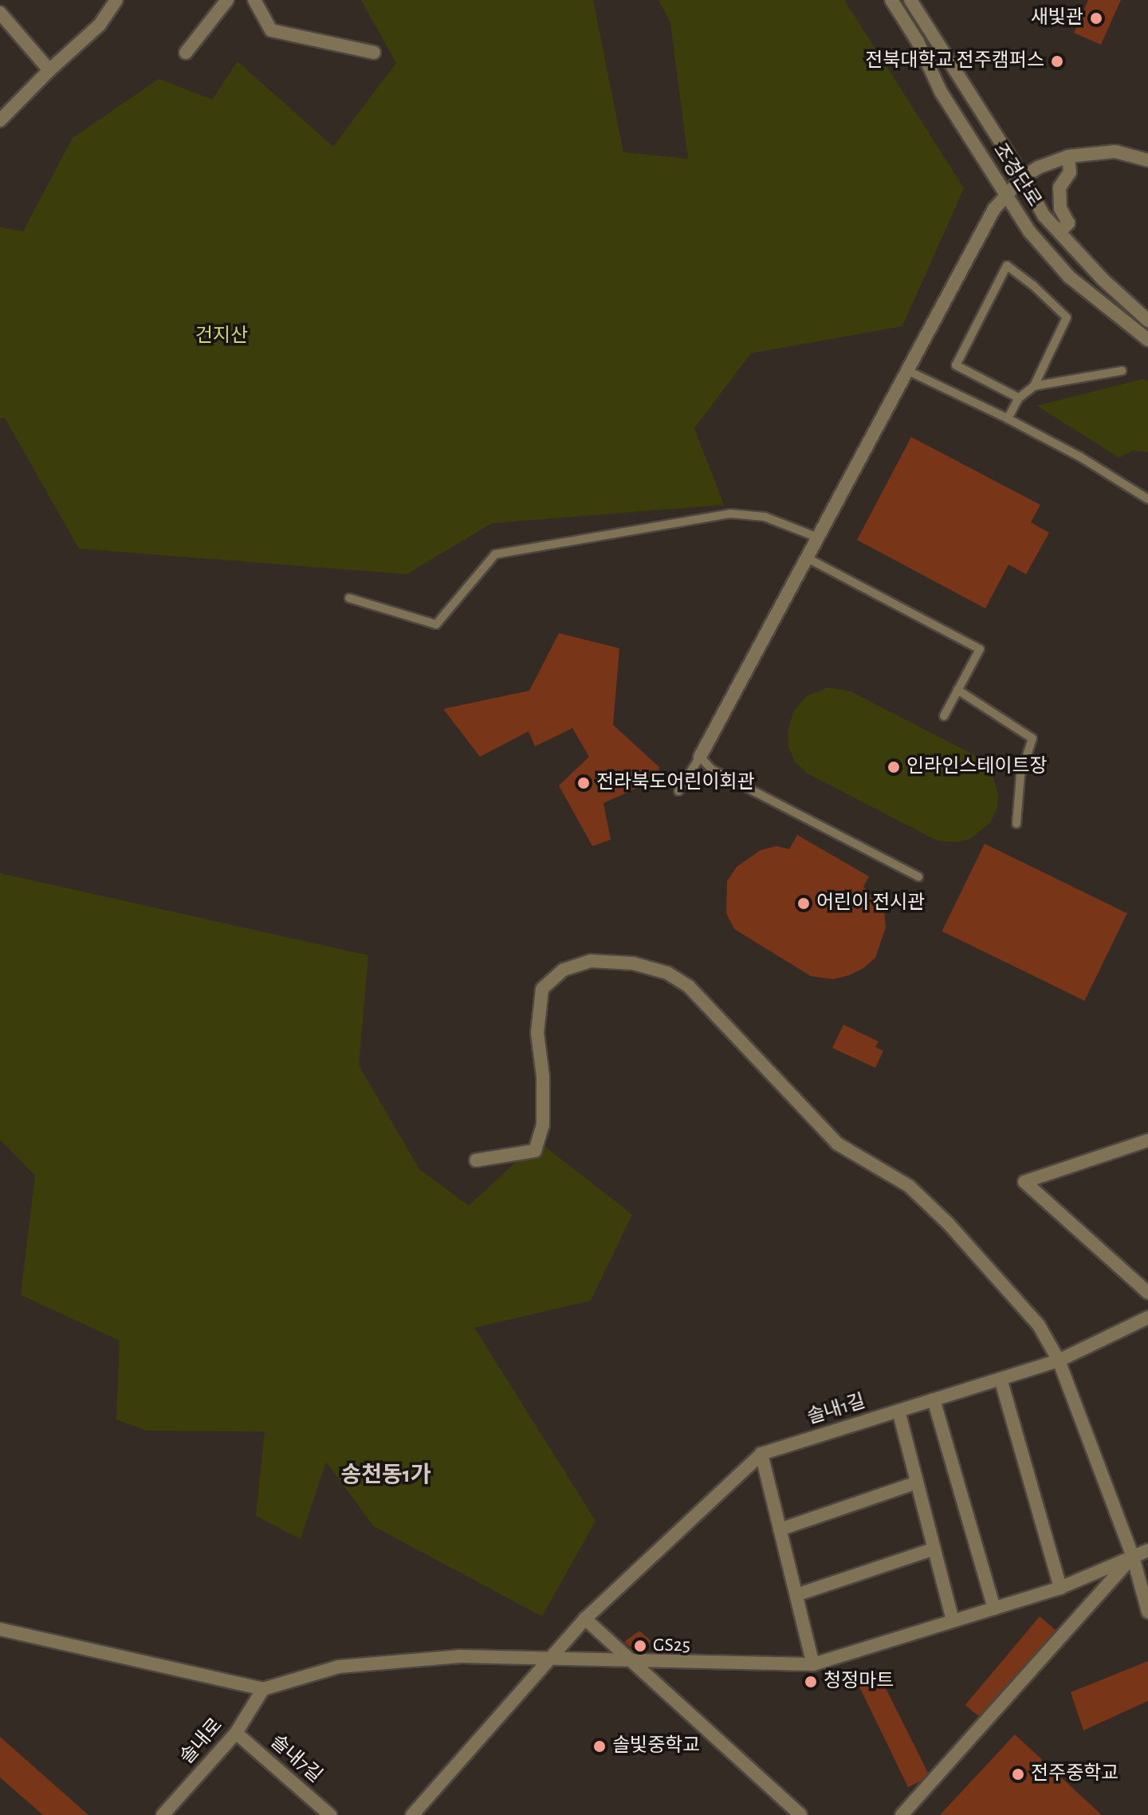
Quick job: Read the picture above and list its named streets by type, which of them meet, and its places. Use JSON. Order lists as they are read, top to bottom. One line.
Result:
{"streets":{"street":["조경단로","솔내1길","솔내로","솔내7길"]},"crossings":[["솔내로","솔내7길"]],"districts":["송천동1가"],"parks":["건지산"],"places":["새빛관","전북대학교 전주캠퍼스","인라인스테이트장","전라북도어린이회관","어린이 전시관","GS25","청정마트","솔빛중학교","전주중학교"]}
